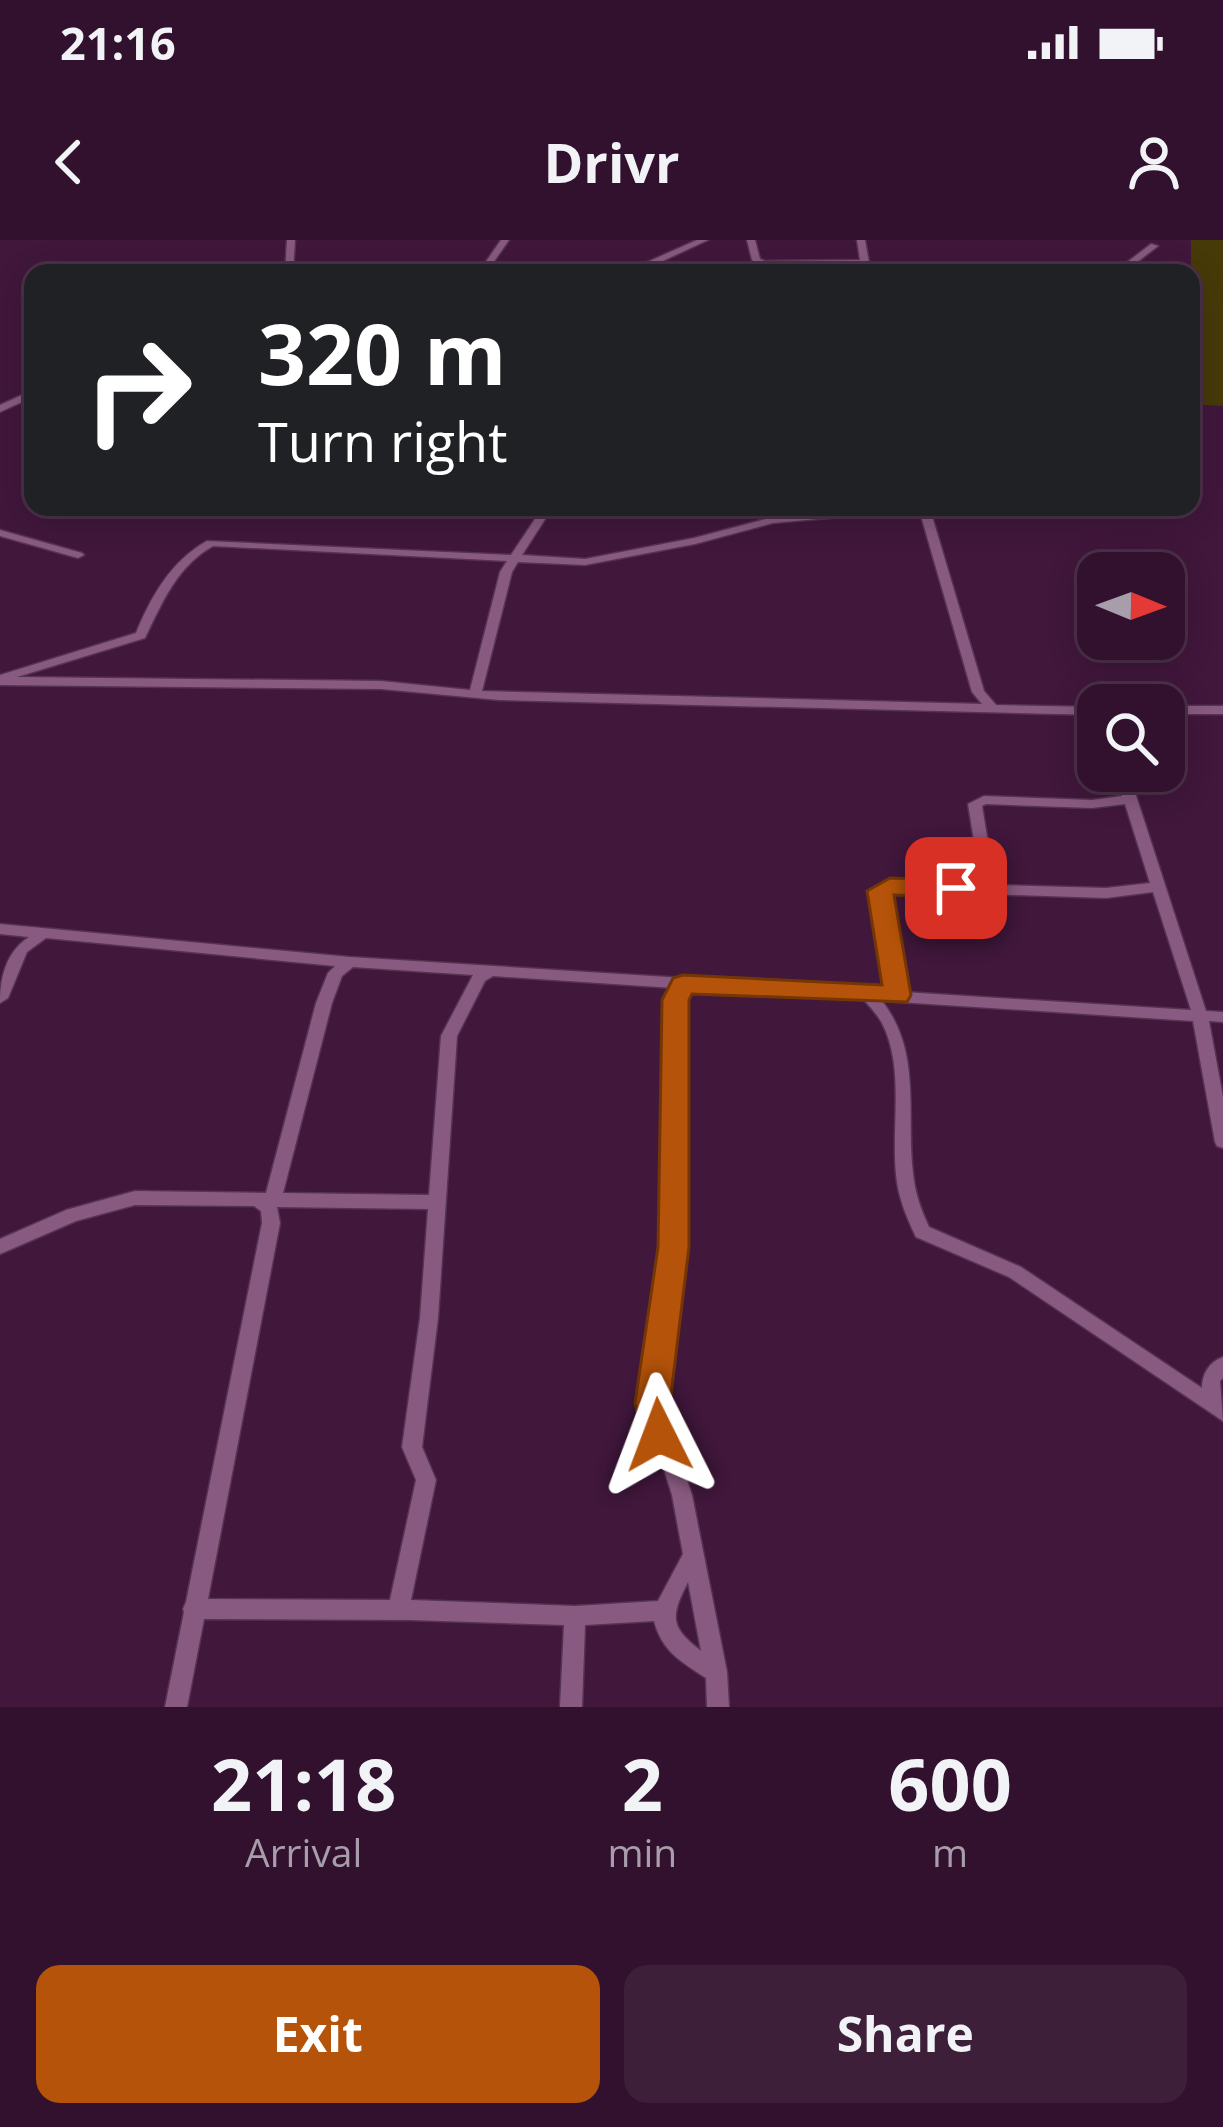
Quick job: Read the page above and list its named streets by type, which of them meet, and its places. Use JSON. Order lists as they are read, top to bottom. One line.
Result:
{"north":"right","page":{"status":"21:16","header":"Drivr","turn":["320 m","Turn right"],"eta":["21:18","Arrival","2","min","600","m"],"buttons":["Exit","Share"]}}
